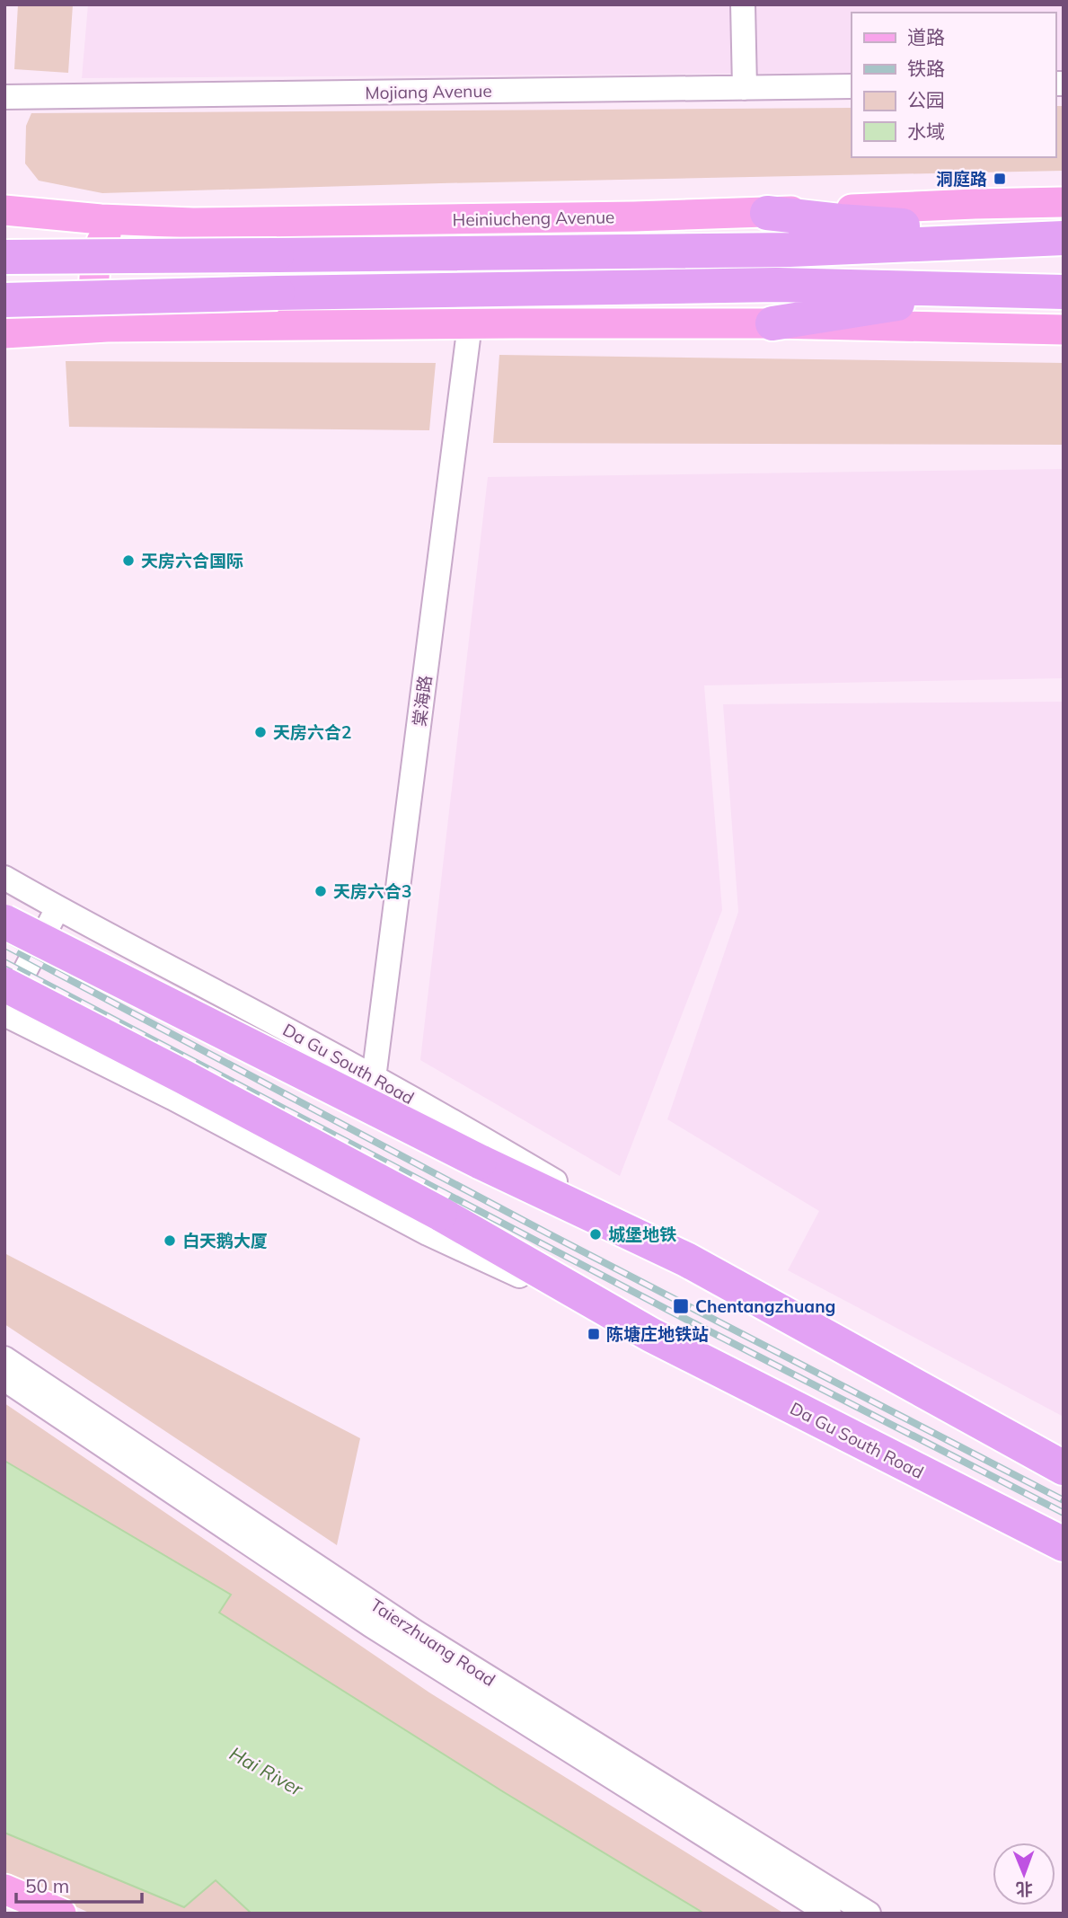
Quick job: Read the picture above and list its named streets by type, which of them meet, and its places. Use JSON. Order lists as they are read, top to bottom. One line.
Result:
{"streets":{"highway":["Heiniucheng Avenue","Da Gu South Road"],"street":["Mojiang Avenue","棠海路","Taierzhuang Road"]},"crossings":[["棠海路","Da Gu South Road"]],"water":["Hai River"],"places":{"transit":["洞庭路","Chentangzhuang","陈塘庄地铁站"],"other":["天房六合国际","天房六合2","天房六合3","城堡地铁","白天鹅大厦"]},"legend":["道路","铁路","公园","水域"],"scale_bar":"50 m","north":"bottom"}
